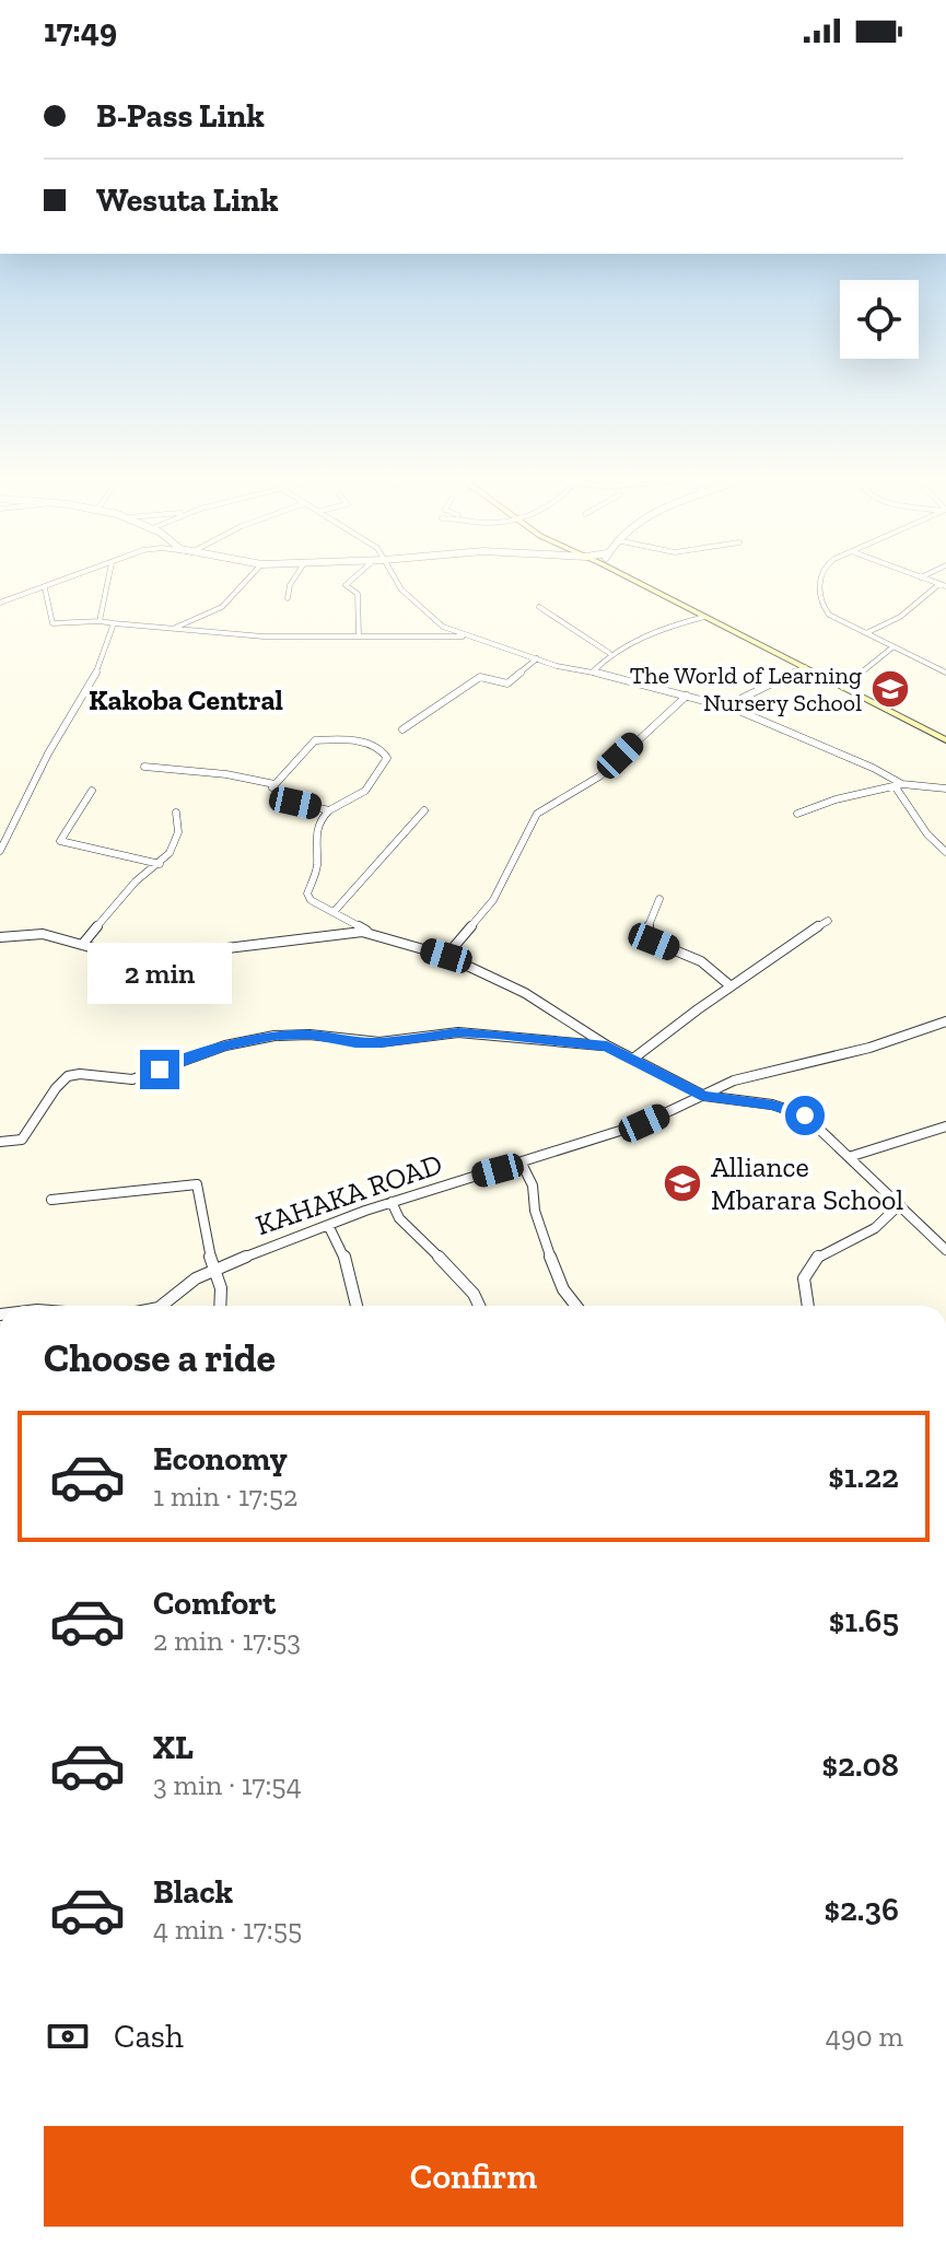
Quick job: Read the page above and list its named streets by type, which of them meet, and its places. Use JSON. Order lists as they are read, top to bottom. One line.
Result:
{"streets":{"street":["KAHAKA ROAD"]},"districts":["Kakoba Central"],"places":{"school or university":["The World of Learning Nursery School","Alliance Mbarara School"]},"page":{"status":"17:49","banner":["B-Pass Link","Wesuta Link"],"bubble":"2 min","heading":"Choose a ride","list":[{"name":"Economy","note":"1 min · 17:52","value":"$1.22"},{"name":"Comfort","note":"2 min · 17:53","value":"$1.65"},{"name":"XL","note":"3 min · 17:54","value":"$2.08"},{"name":"Black","note":"4 min · 17:55","value":"$2.36"}],"pay":["Cash","490 m"],"buttons":"Confirm"}}
